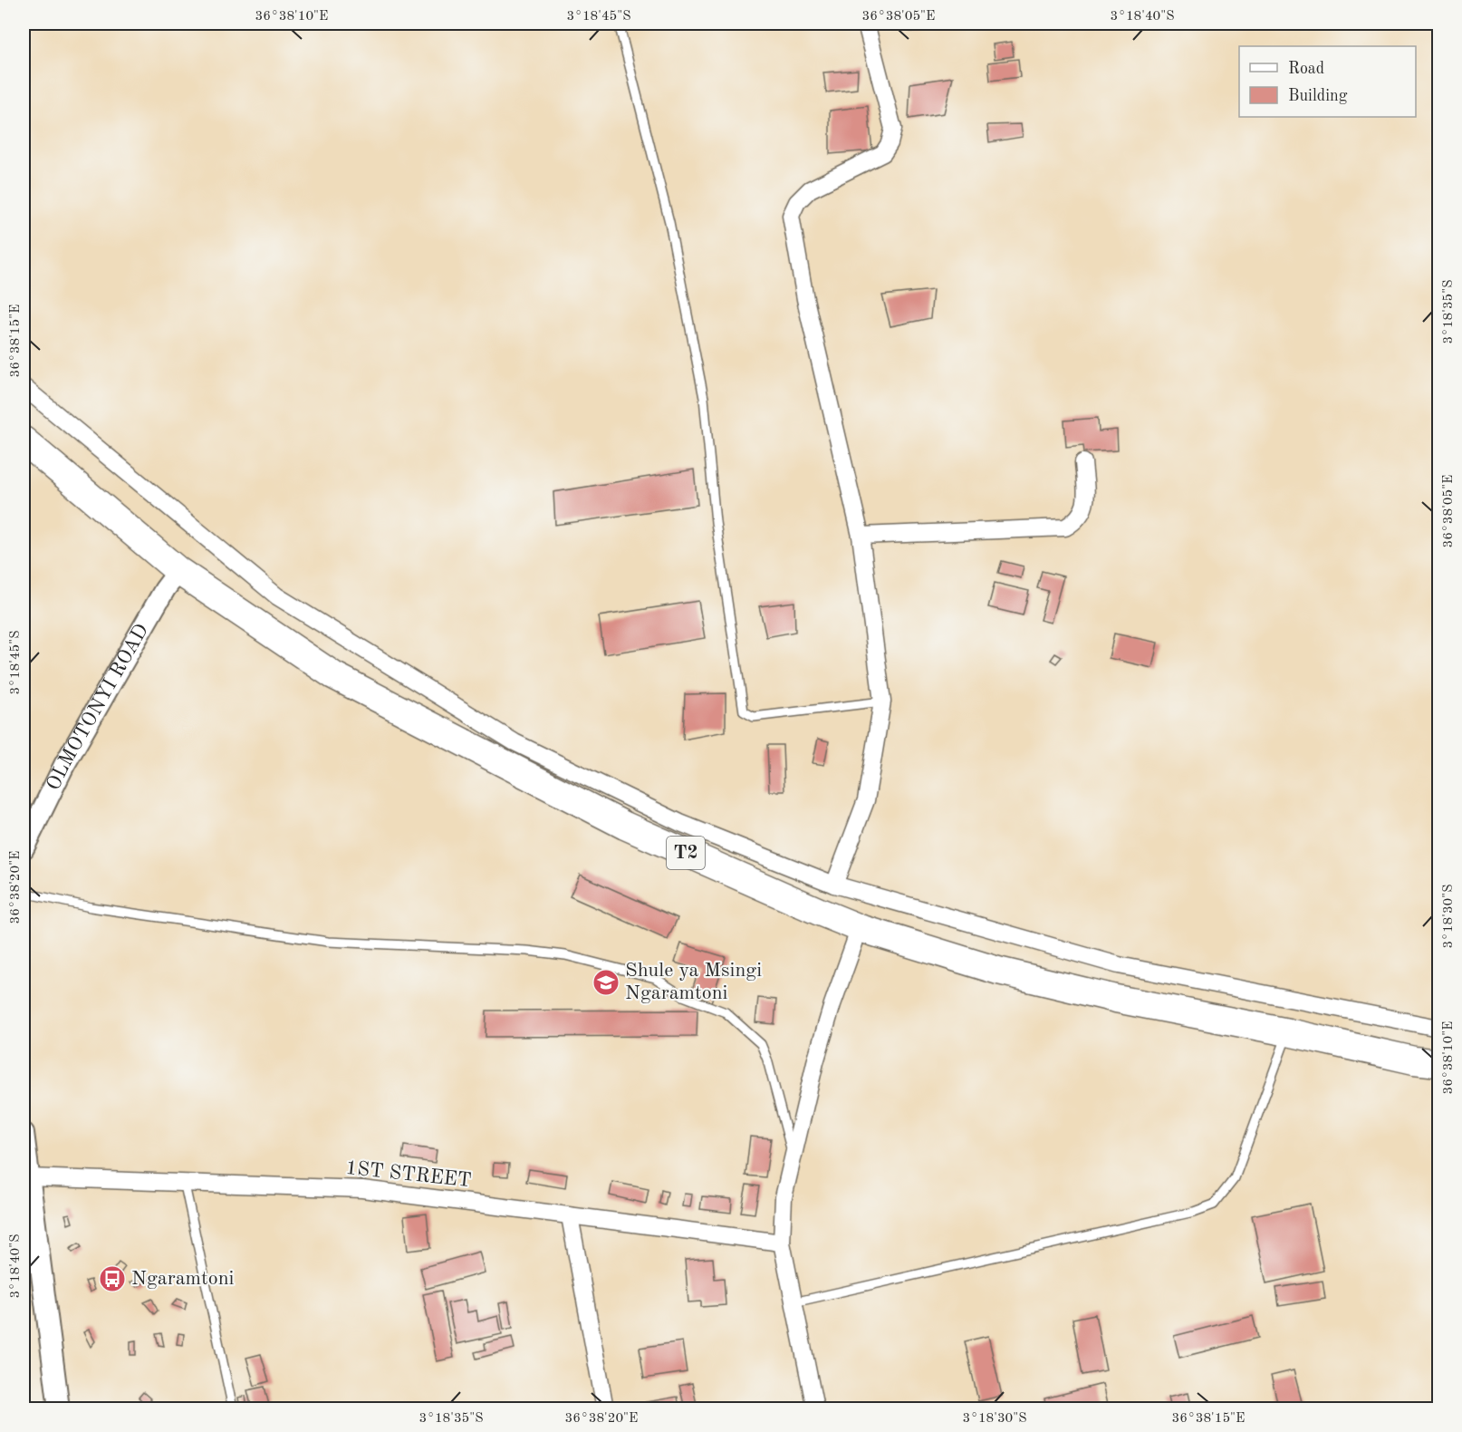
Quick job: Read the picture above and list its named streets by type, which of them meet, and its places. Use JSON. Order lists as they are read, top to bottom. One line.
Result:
{"streets":{"highway":["T2"],"street":["OLMOTONYI ROAD","1ST STREET"]},"crossings":[["OLMOTONYI ROAD","T2"]],"places":{"school or university":["Shule ya Msingi Ngaramtoni"],"bus stop":["Ngaramtoni"]},"legend":["Road","Building"],"coordinates":["36°38'10\"E","3°18'45\"S","36°38'05\"E","3°18'40\"S","3°18'35\"S","36°38'15\"E","36°38'20\"E","3°18'30\"S"]}
